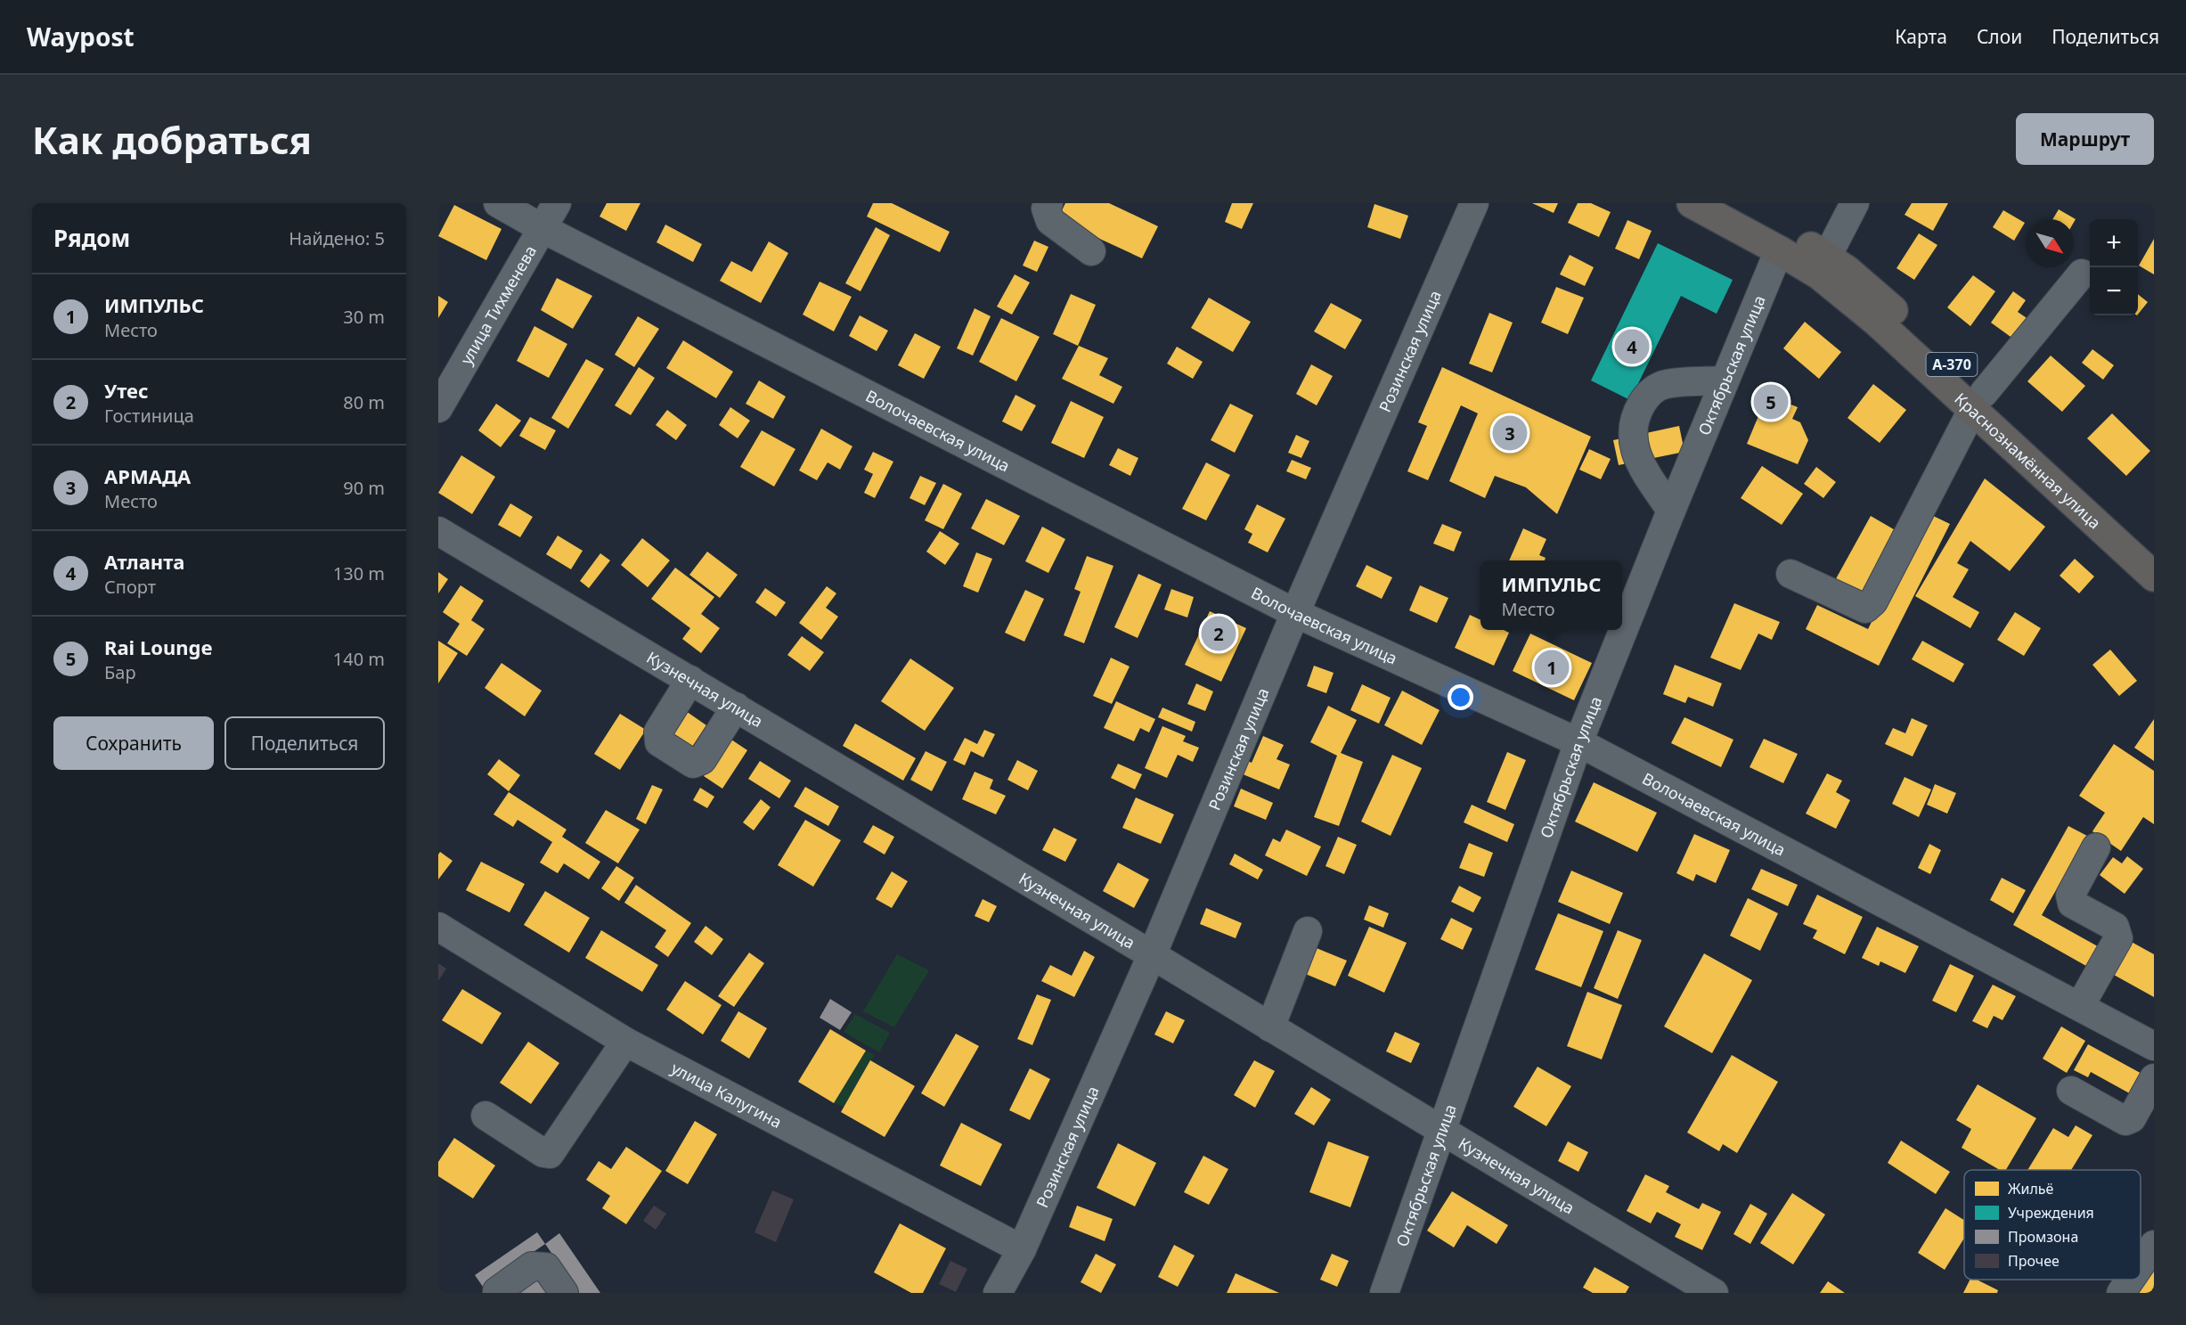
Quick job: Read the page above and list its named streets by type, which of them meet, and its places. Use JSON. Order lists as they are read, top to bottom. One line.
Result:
{"streets":{"highway":["А-370","Краснознамённая улица"],"street":["улица Тихменева","Розинская улица","Октябрьская улица","Волочаевская улица","Кузнечная улица","улица Калугина"]},"crossings":[["улица Тихменева","Волочаевская улица"],["Розинская улица","Волочаевская улица"],["Розинская улица","Кузнечная улица"],["Розинская улица","улица Калугина"],["Октябрьская улица","Волочаевская улица"],["Октябрьская улица","Краснознамённая улица"],["Октябрьская улица","Кузнечная улица"]],"legend":["Жильё","Учреждения","Промзона","Прочее"],"north":"bottom right","page":{"header":"Waypost","nav":["Карта","Слои","Поделиться"],"buttons":["Маршрут",["Сохранить","Поделиться"]],"title":"Как добраться","heading":["Рядом","Найдено: 5"],"map_buttons":["+","−"],"list":[{"mark":"1","name":"ИМПУЛЬС","note":"Место","value":"30 m"},{"mark":"2","name":"Утес","note":"Гостиница","value":"80 m"},{"mark":"3","name":"АРМАДА","note":"Место","value":"90 m"},{"mark":"4","name":"Атланта","note":"Спорт","value":"130 m"},{"mark":"5","name":"Rai Lounge","note":"Бар","value":"140 m"}],"pins":["4","5","3","2","1"],"popup":["ИМПУЛЬС","Место"]}}
